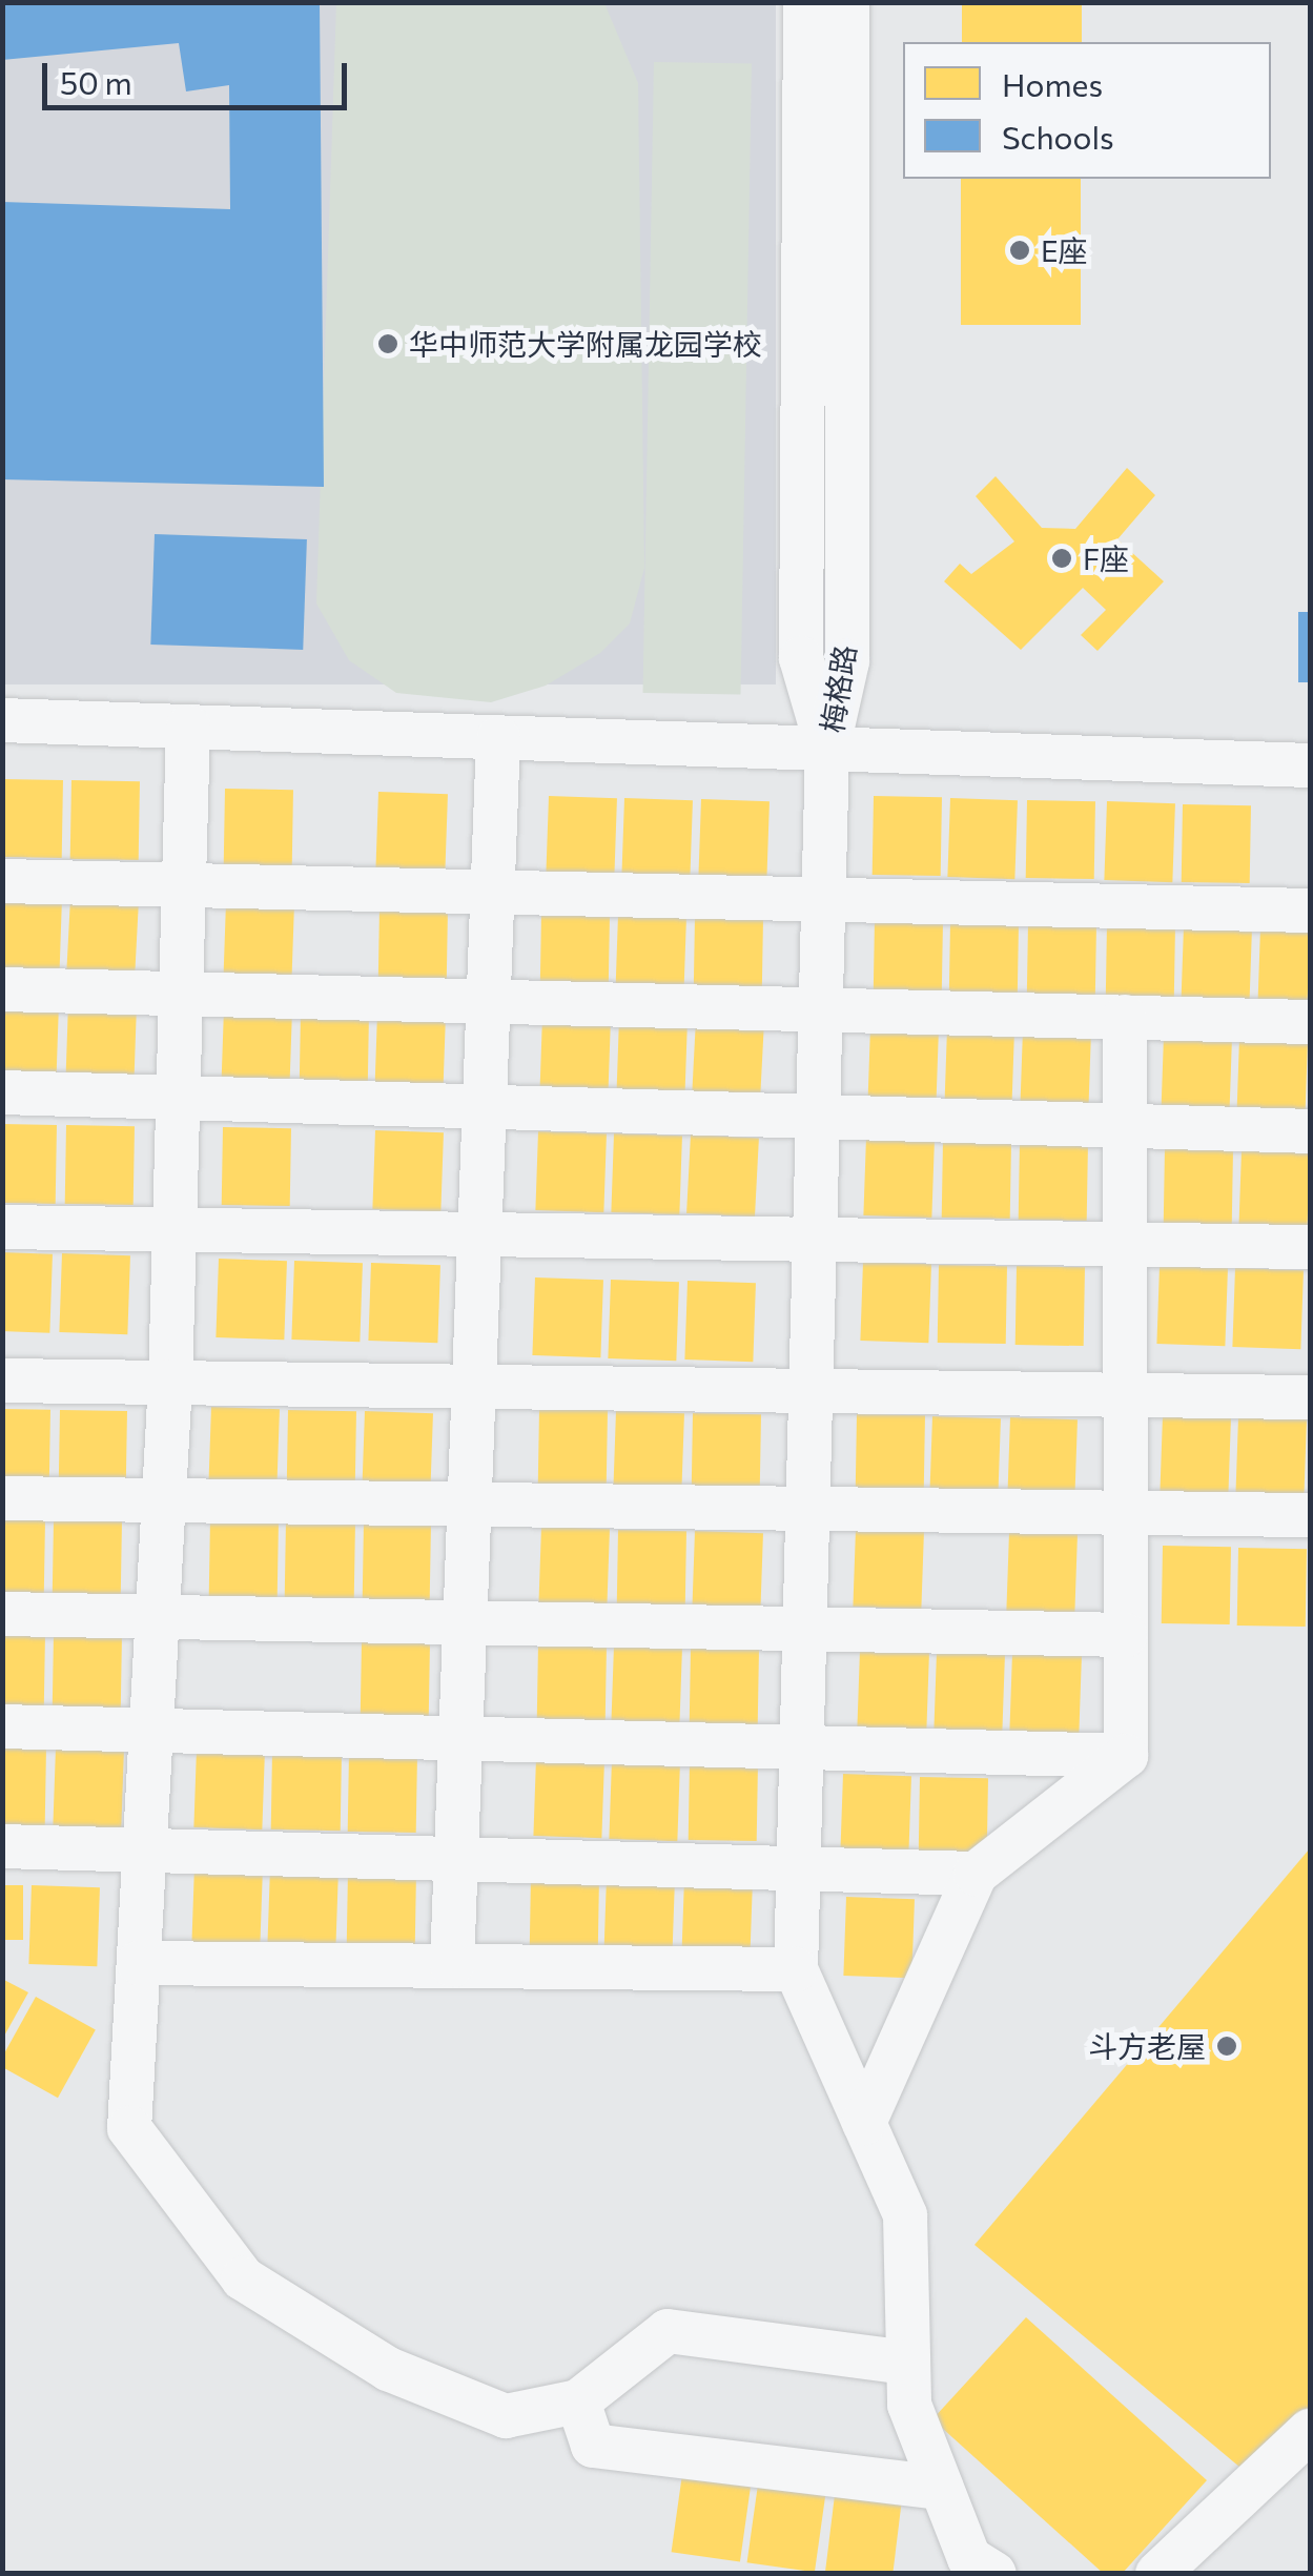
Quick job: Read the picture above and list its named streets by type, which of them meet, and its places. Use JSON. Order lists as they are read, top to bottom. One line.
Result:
{"streets":{"street":["梅格路"]},"places":["E座","华中师范大学附属龙园学校","F座","斗方老屋"],"legend":["Homes","Schools"],"scale_bar":"50 m"}
